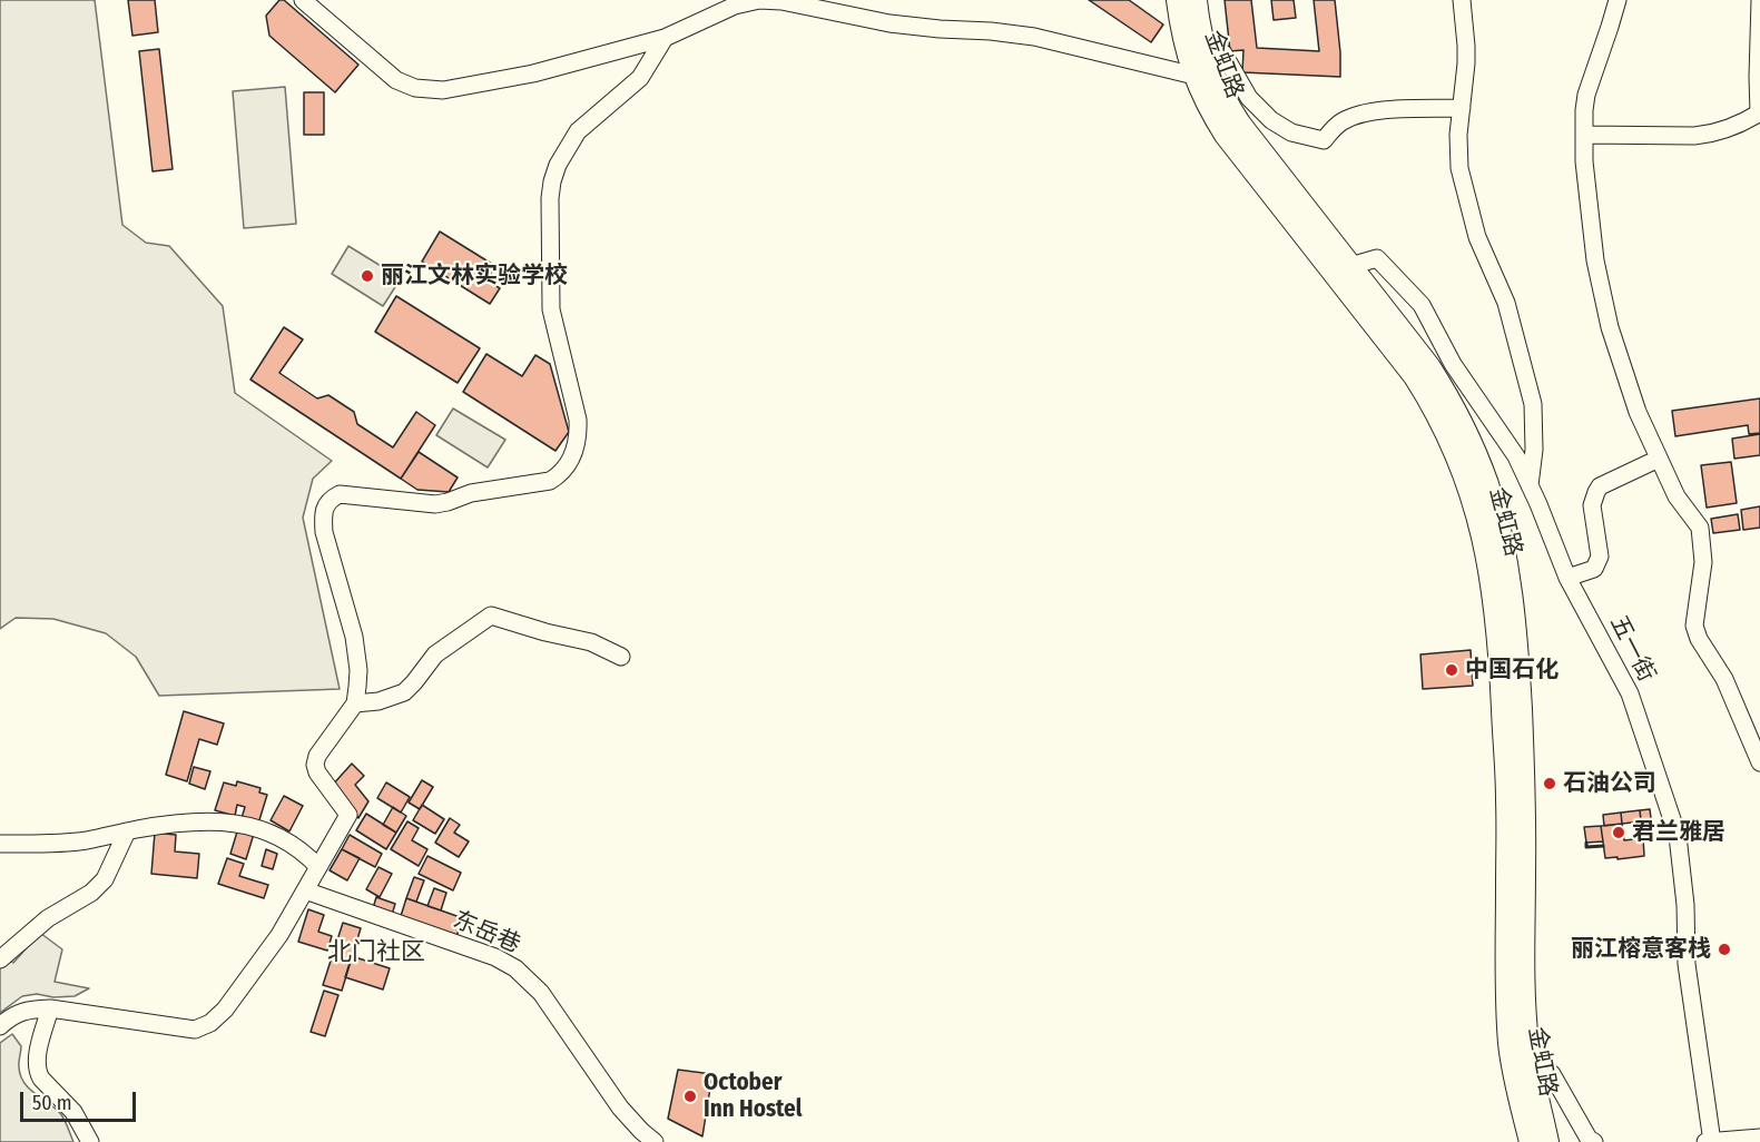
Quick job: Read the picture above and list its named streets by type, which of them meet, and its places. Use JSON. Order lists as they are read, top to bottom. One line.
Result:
{"streets":{"main road":["金虹路"],"street":["五一街","东岳巷"]},"crossings":[["金虹路","五一街"]],"districts":["北门社区"],"places":["丽江文林实验学校","中国石化","石油公司","君兰雅居","丽江榕意客栈","October Inn Hostel"],"scale_bar":"50 m"}
